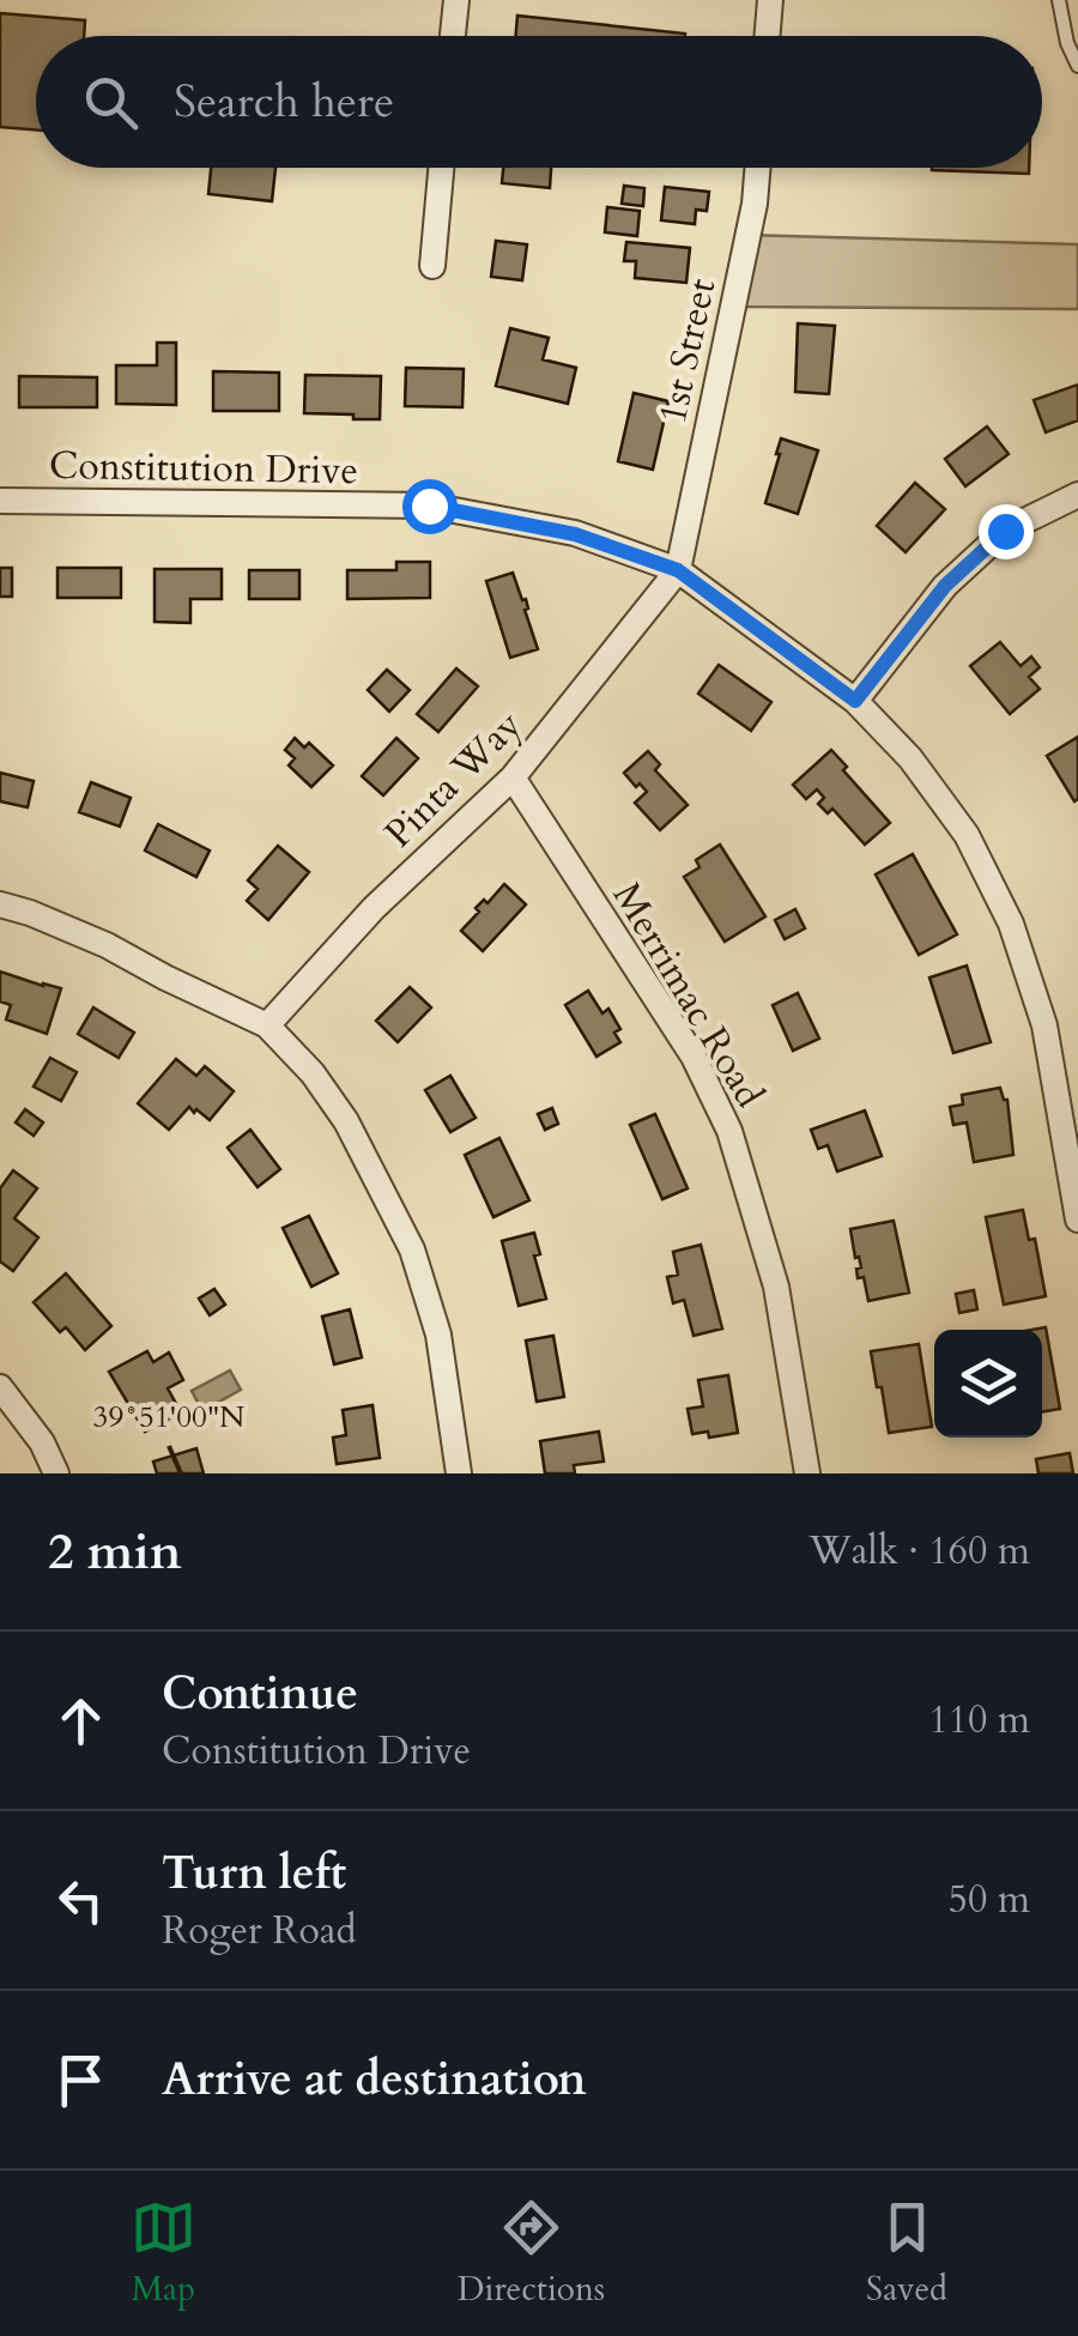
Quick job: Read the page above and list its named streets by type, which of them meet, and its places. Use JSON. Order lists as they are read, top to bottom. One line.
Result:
{"streets":{"street":["1st Street","Constitution Drive","Pinta Way","Merrimac Road"]},"crossings":[["1st Street","Constitution Drive"],["1st Street","Pinta Way"],["Constitution Drive","Pinta Way"],["Pinta Way","Merrimac Road"]],"page":{"search":"Search here","heading":["2 min","Walk · 160 m"],"list":[["Continue","Constitution Drive","110 m"],["Turn left","Roger Road","50 m"],"Arrive at destination"],"nav":["Map","Directions","Saved"]},"coordinates":["39°51'00\"N"]}
